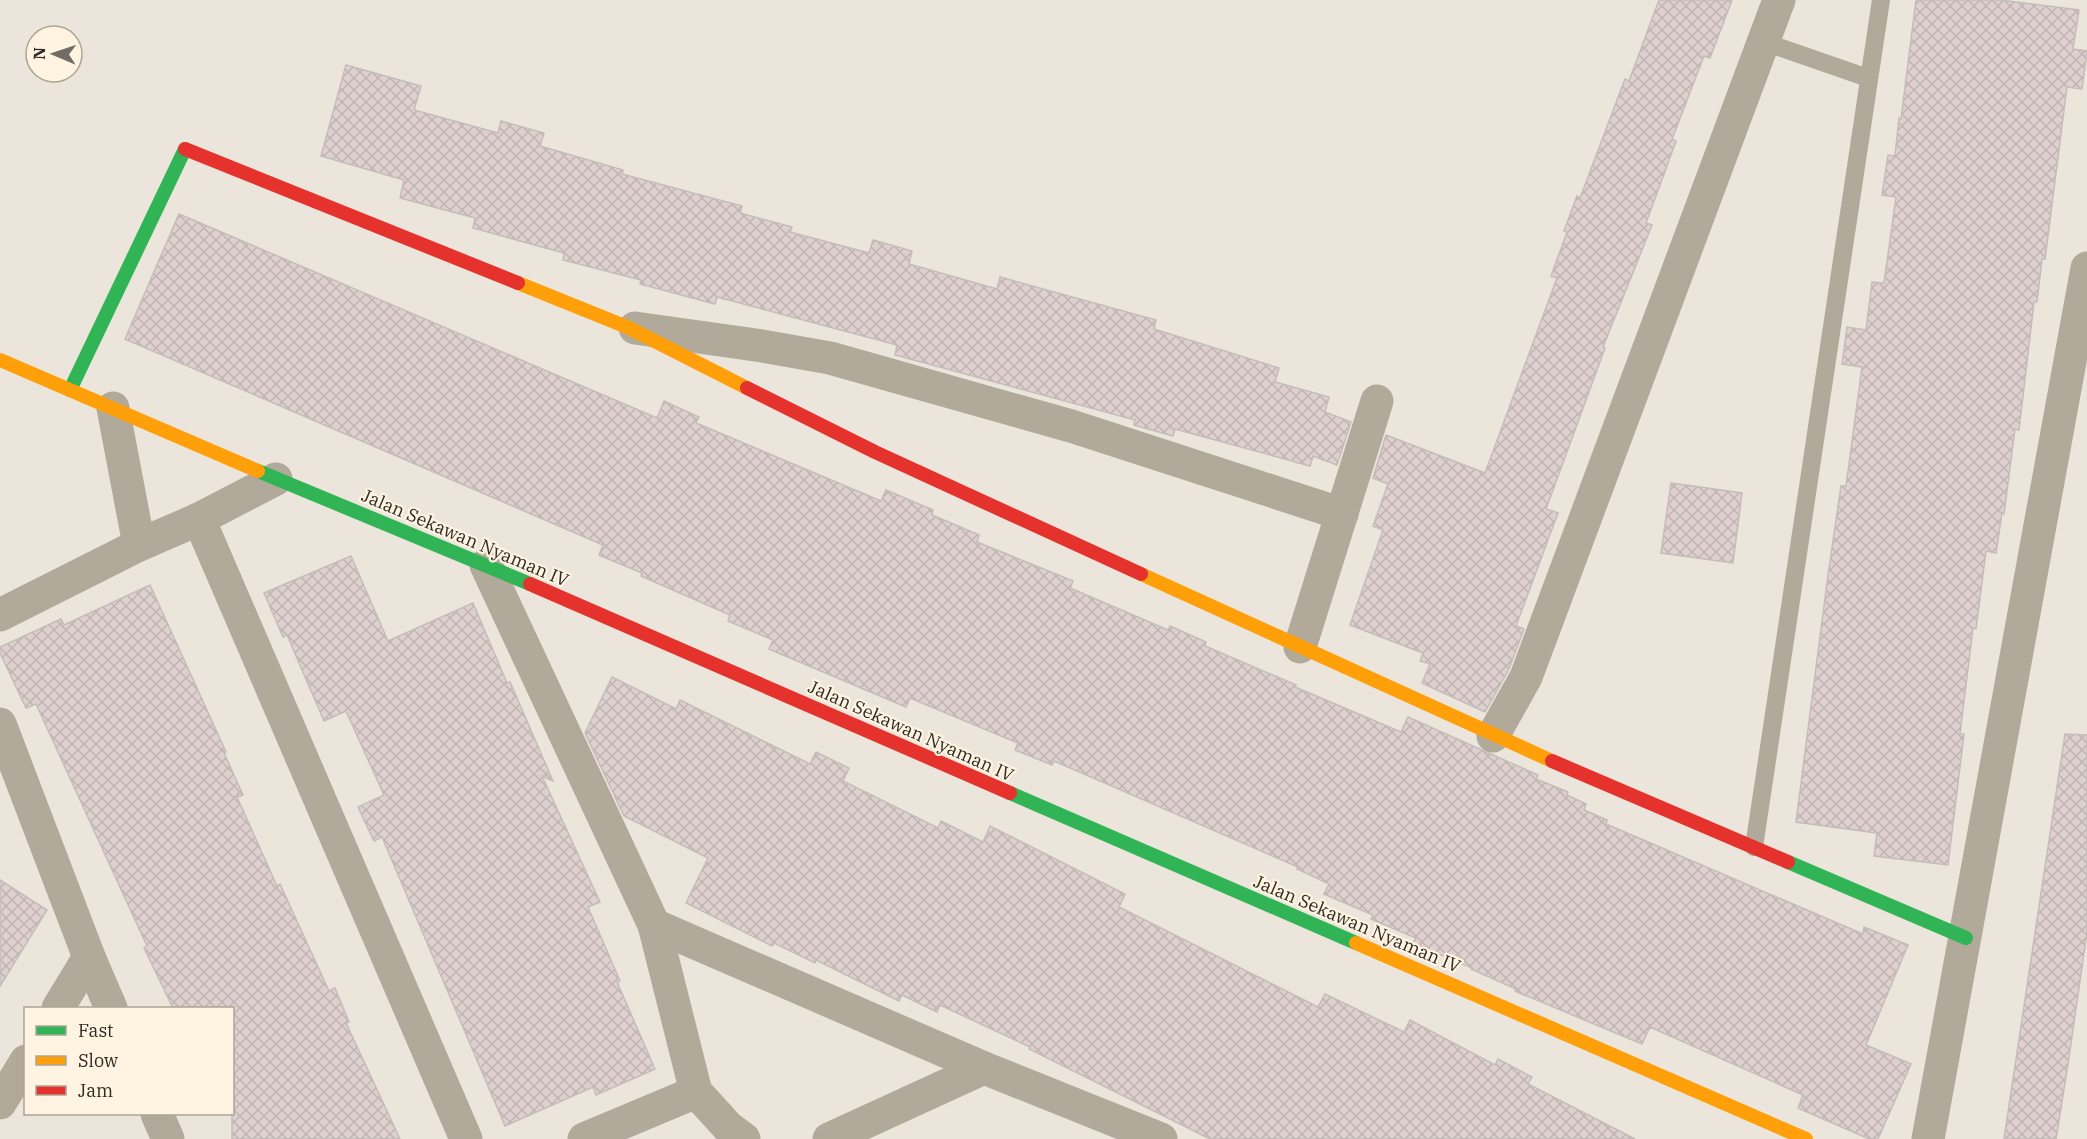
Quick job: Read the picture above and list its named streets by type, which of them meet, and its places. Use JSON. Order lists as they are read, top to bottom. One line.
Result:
{"streets":{"street":["Jalan Sekawan Nyaman IV"]},"legend":["Fast","Slow","Jam"],"north":"left"}
